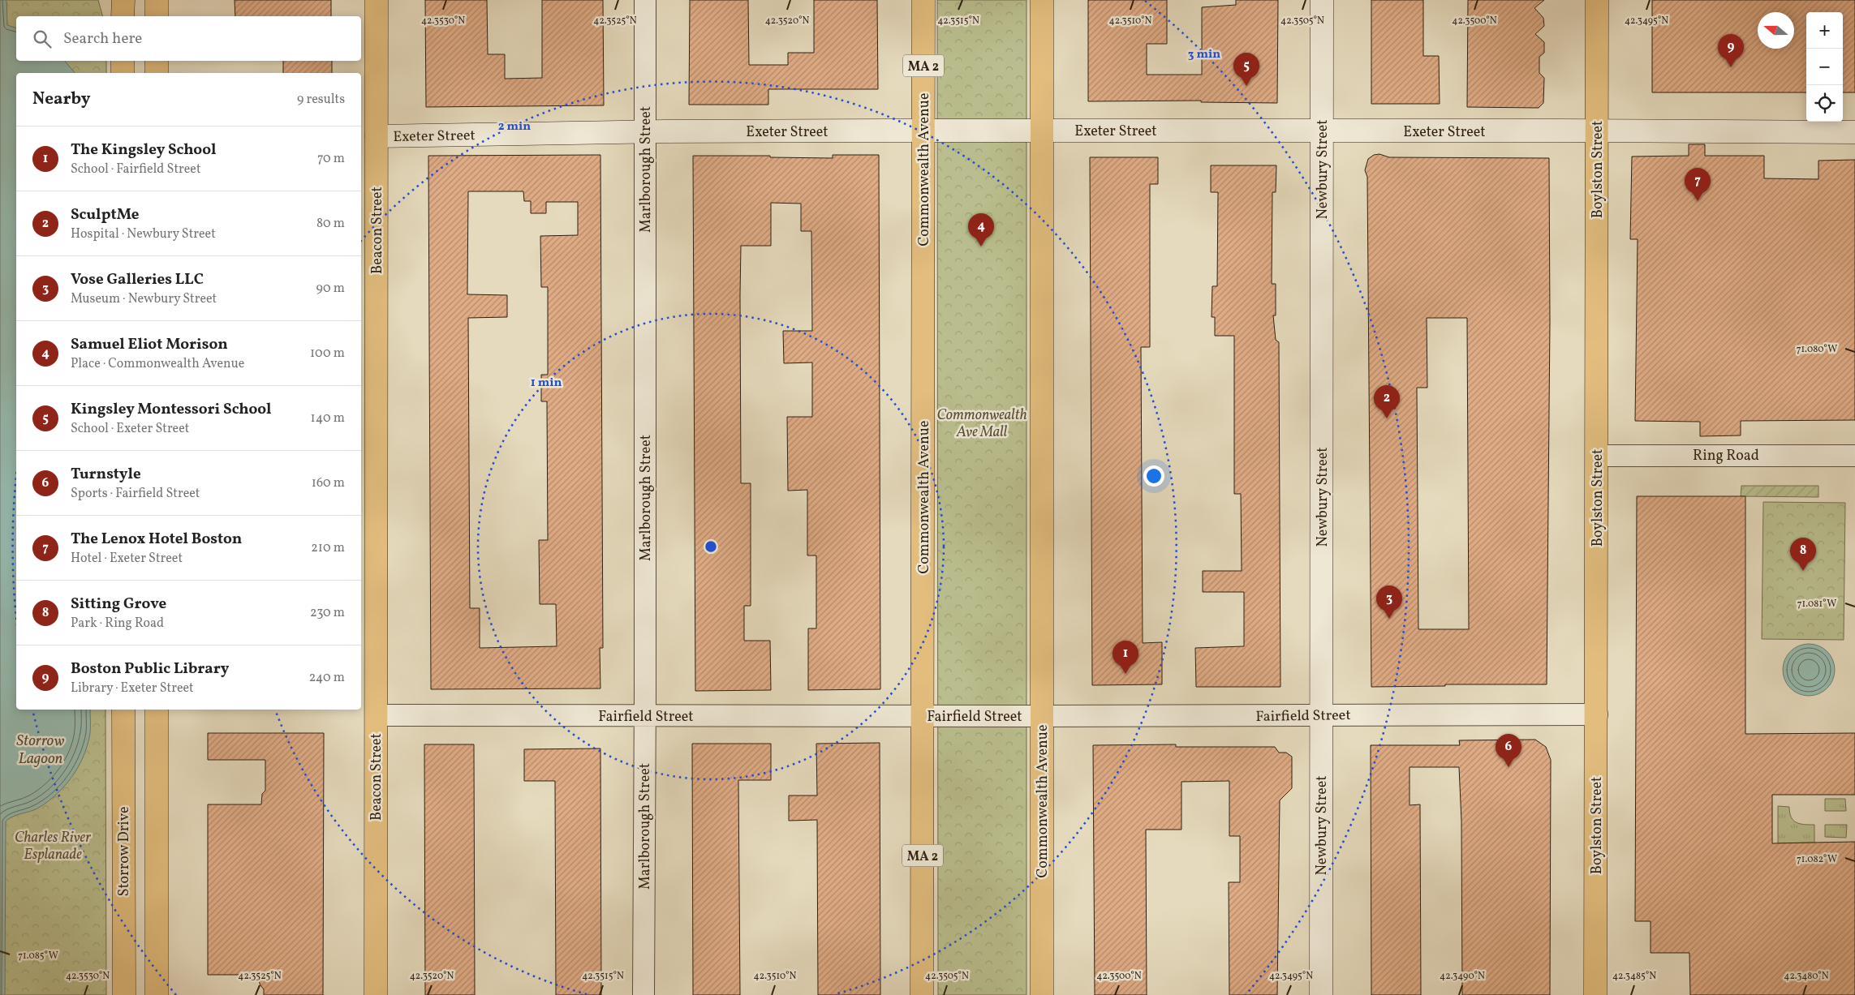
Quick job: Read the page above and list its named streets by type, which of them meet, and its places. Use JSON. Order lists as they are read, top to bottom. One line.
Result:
{"streets":{"main road":["MA 2","Exeter Street","Commonwealth Avenue","Newbury Street","Boylston Street","Beacon Street","Storrow Drive"],"street":["Marlborough Street","Ring Road","Fairfield Street"]},"crossings":[["Exeter Street","Marlborough Street"],["Exeter Street","Commonwealth Avenue"],["Exeter Street","Newbury Street"],["Exeter Street","Boylston Street"],["Exeter Street","Beacon Street"],["Marlborough Street","Fairfield Street"],["Commonwealth Avenue","Fairfield Street"],["Newbury Street","Fairfield Street"],["Boylston Street","Ring Road"],["Boylston Street","Fairfield Street"],["Beacon Street","Fairfield Street"]],"water":["Storrow Lagoon"],"parks":["Commonwealth Ave Mall","Charles River Esplanade"],"north":"left","page":{"map_buttons":["+","−"],"search":"Search here","pins":["9","5","7","4","2","8","3","1","6"],"heading":["Nearby","9 results"],"list":[{"mark":"1","name":"The Kingsley School","note":"School · Fairfield Street","value":"70 m"},{"mark":"2","name":"SculptMe","note":"Hospital · Newbury Street","value":"80 m"},{"mark":"3","name":"Vose Galleries LLC","note":"Museum · Newbury Street","value":"90 m"},{"mark":"4","name":"Samuel Eliot Morison","note":"Place · Commonwealth Avenue","value":"100 m"},{"mark":"5","name":"Kingsley Montessori School","note":"School · Exeter Street","value":"140 m"},{"mark":"6","name":"Turnstyle","note":"Sports · Fairfield Street","value":"160 m"},{"mark":"7","name":"The Lenox Hotel Boston","note":"Hotel · Exeter Street","value":"210 m"},{"mark":"8","name":"Sitting Grove","note":"Park · Ring Road","value":"230 m"},{"mark":"9","name":"Boston Public Library","note":"Library · Exeter Street","value":"240 m"}]},"coordinates":["42.3530°N","42.3525°N","42.3520°N","42.3515°N","42.3510°N","42.3505°N","42.3500°N","42.3495°N","71.080°W","71.081°W","71.082°W","71.085°W","42.3490°N","42.3485°N","42.3480°N"],"rings":["3 min","2 min","1 min"]}
